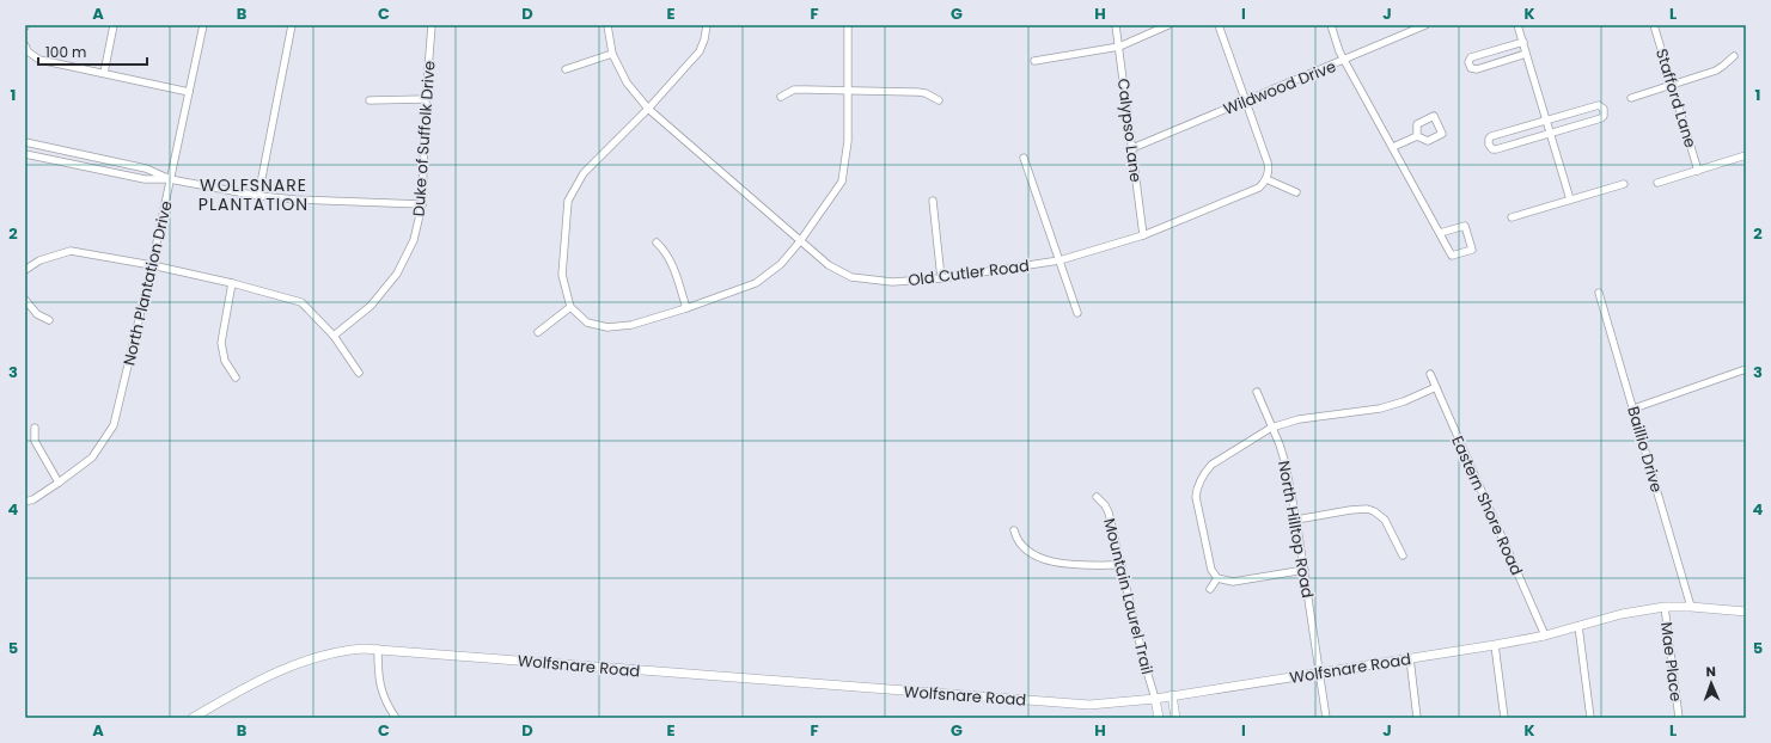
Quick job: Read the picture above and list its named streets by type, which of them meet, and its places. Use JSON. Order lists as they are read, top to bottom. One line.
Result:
{"streets":{"street":["Wildwood Drive","Stafford Lane","Calypso Lane","Duke of Suffolk Drive","Old Cutler Road","North Plantation Drive","Baillio Drive","Eastern Shore Road","North Hilltop Road","Mountain Laurel Trail","Mae Place","Wolfsnare Road"]},"crossings":[["Wildwood Drive","Calypso Lane"],["Calypso Lane","Old Cutler Road"],["Baillio Drive","Wolfsnare Road"],["Eastern Shore Road","Wolfsnare Road"],["North Hilltop Road","Wolfsnare Road"],["Mountain Laurel Trail","Wolfsnare Road"],["Mae Place","Wolfsnare Road"]],"districts":["WOLFSNARE PLANTATION"],"scale_bar":"100 m","north":"top","grid":{"columns":["A","B","C","D","E","F","G","H","I","J","K","L"],"rows":["1","2","3","4","5"]}}
